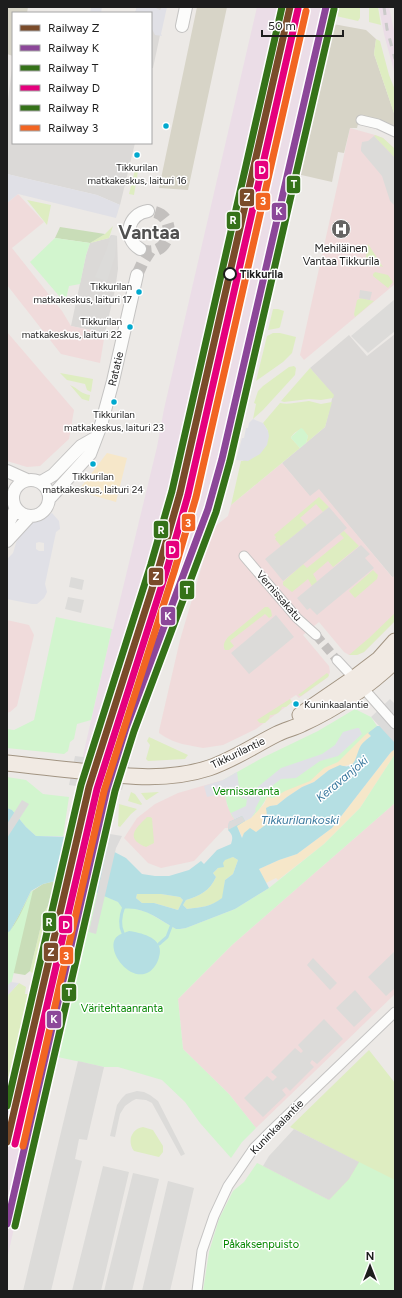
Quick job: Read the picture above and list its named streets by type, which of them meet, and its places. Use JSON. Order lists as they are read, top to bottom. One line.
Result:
{"streets":{"main road":["Tikkurilantie"],"street":["Ratatie","Vernissakatu","Kuninkaalantie"]},"districts":["Vantaa"],"water":["Keravanjoki","Tikkurilankoski"],"parks":["Vernissaranta","Väritehtaanranta","Påkaksenpuisto"],"places":{"other":["Tikkurilan matkakeskus, laituri 16","Tikkurila","Tikkurilan matkakeskus, laituri 17","Tikkurilan matkakeskus, laituri 22","Tikkurilan matkakeskus, laituri 23","Tikkurilan matkakeskus, laituri 24","Kuninkaalantie"],"hospital":["Mehiläinen Vantaa Tikkurila"]},"lines":["rail line Z","rail line K","rail line R","rail line T","rail line D","rail line 3"],"legend":["Railway Z","Railway K","Railway T","Railway D","Railway R","Railway 3"],"scale_bar":"50 m","north":"top"}
